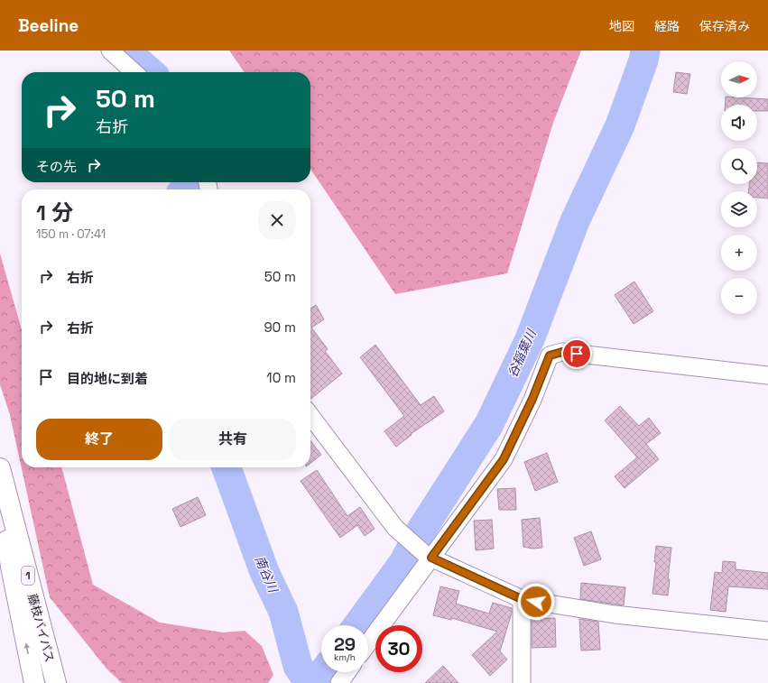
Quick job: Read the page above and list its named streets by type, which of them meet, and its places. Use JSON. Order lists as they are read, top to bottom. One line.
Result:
{"streets":{"highway":["1","藤枝バイパス"]},"water":["谷稲葉川","南谷川"],"north":"right","page":{"header":"Beeline","nav":["地図","経路","保存済み"],"map_buttons":["+","−"],"turn":["50 m","右折"],"then":"その先","heading":["1 分","150 m · 07:41"],"list":[{"name":"右折","value":"50 m"},{"name":"右折","value":"90 m"},{"name":"目的地に到着","value":"10 m"}],"buttons":["終了","共有"],"speed":"29 km/h","limit":"30"}}
